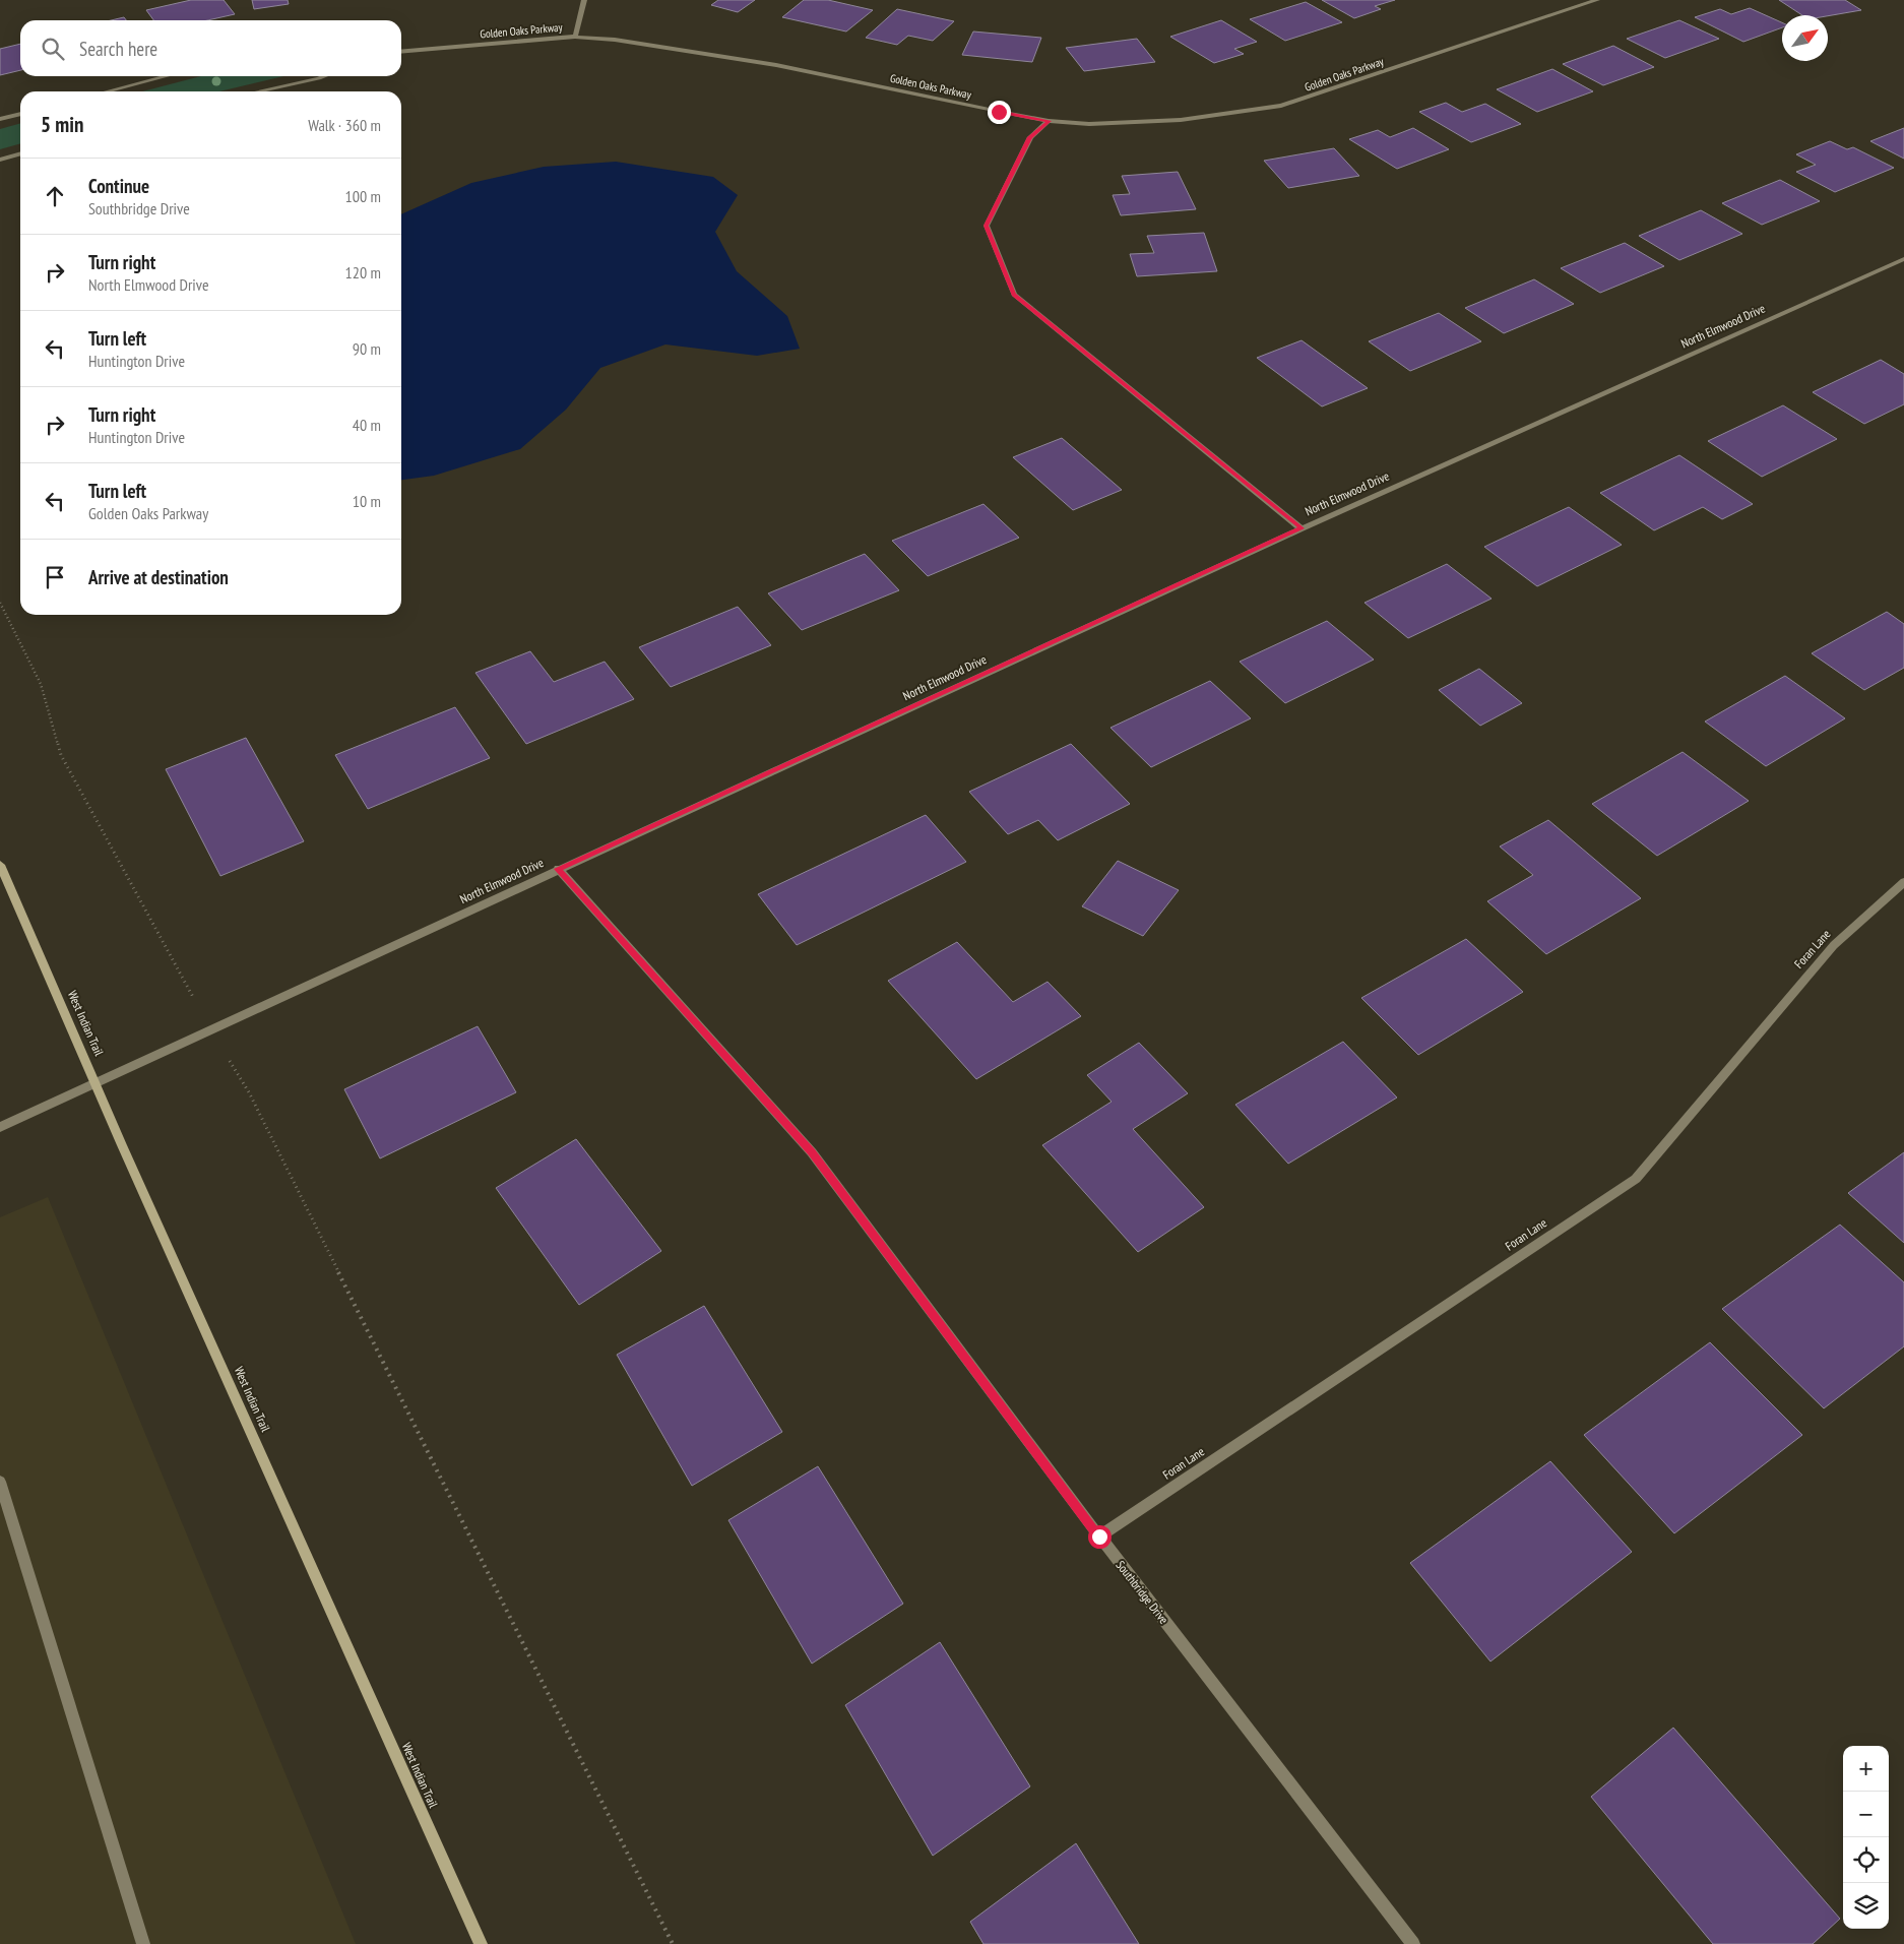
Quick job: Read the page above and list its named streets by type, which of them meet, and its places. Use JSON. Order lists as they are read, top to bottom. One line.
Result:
{"streets":{"main road":["West Indian Trail"],"street":["Golden Oaks Parkway","North Elmwood Drive","Foran Lane","Southbridge Drive"]},"crossings":[["North Elmwood Drive","West Indian Trail"],["North Elmwood Drive","Southbridge Drive"],["Foran Lane","Southbridge Drive"]],"north":"top right","page":{"search":"Search here","heading":["5 min","Walk · 360 m"],"list":[["Continue","Southbridge Drive","100 m"],["Turn right","North Elmwood Drive","120 m"],["Turn left","Huntington Drive","90 m"],["Turn right","Huntington Drive","40 m"],["Turn left","Golden Oaks Parkway","10 m"],"Arrive at destination"],"map_buttons":["+","−"]}}
